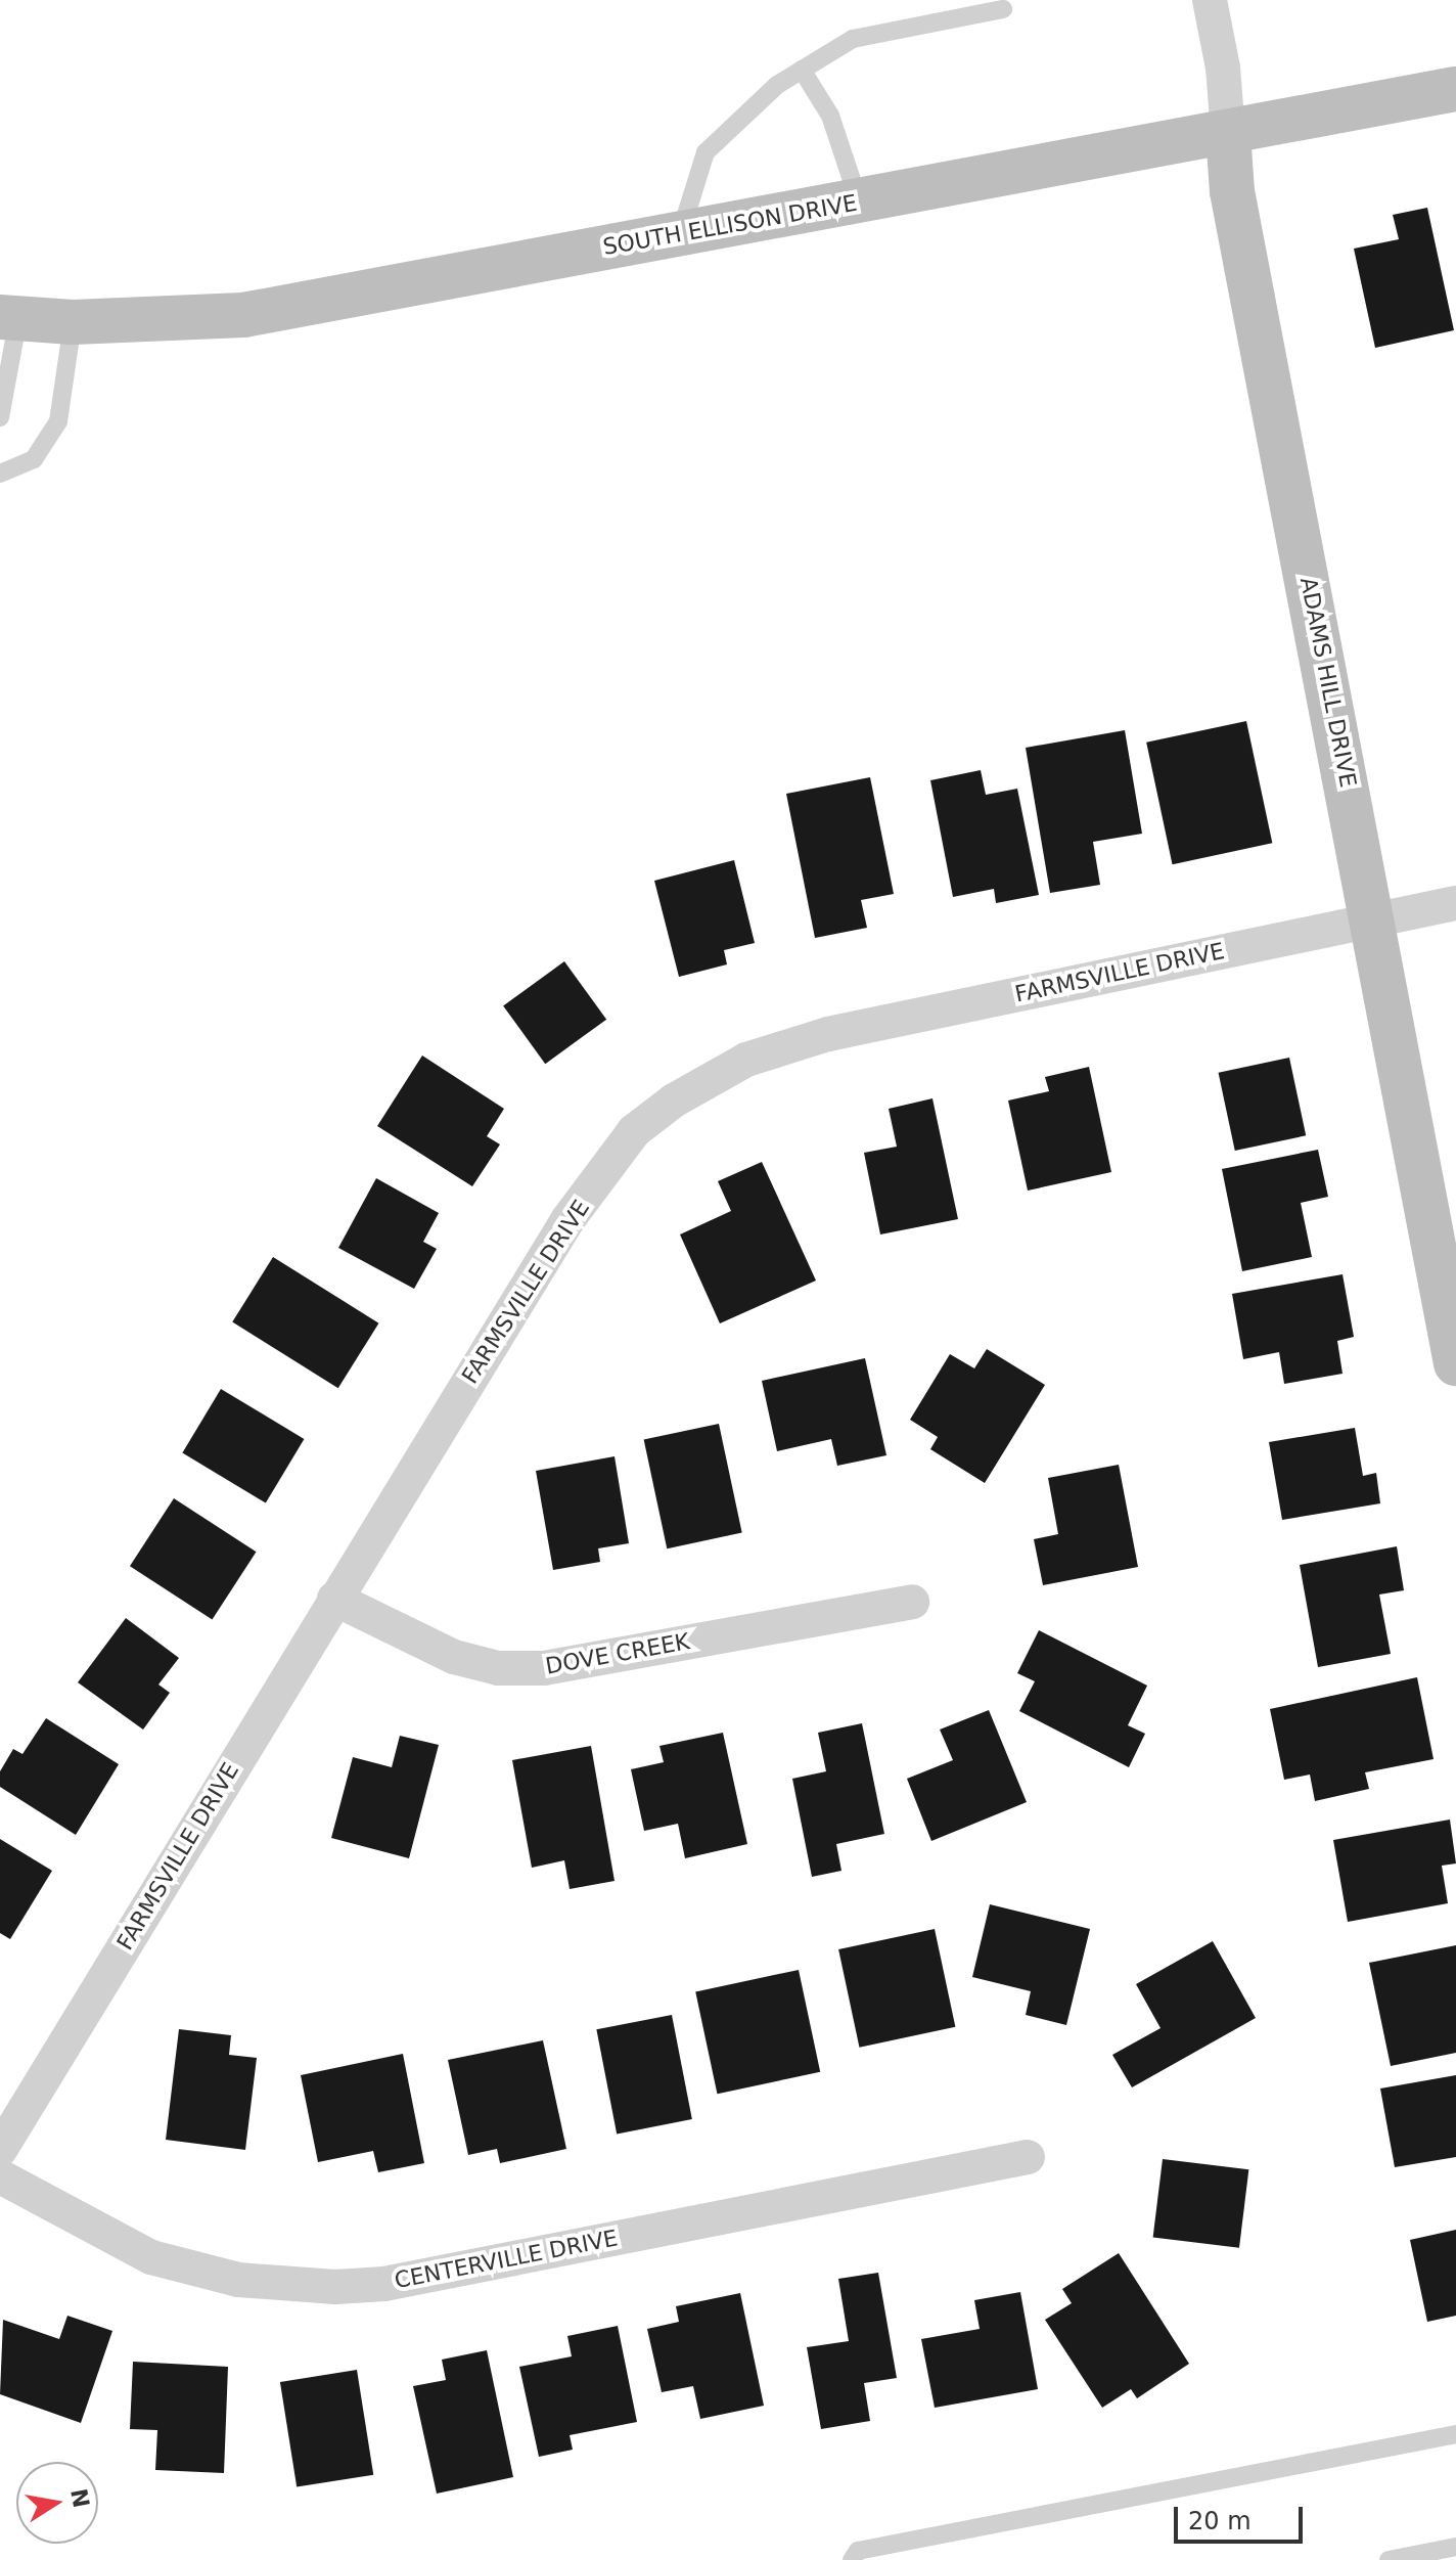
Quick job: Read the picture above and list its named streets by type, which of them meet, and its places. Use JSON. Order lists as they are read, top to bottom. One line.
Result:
{"streets":{"street":["SOUTH ELLISON DRIVE","ADAMS HILL DRIVE","FARMSVILLE DRIVE","DOVE CREEK","CENTERVILLE DRIVE"]},"crossings":[["SOUTH ELLISON DRIVE","ADAMS HILL DRIVE"],["ADAMS HILL DRIVE","FARMSVILLE DRIVE"],["FARMSVILLE DRIVE","DOVE CREEK"]],"scale_bar":"20 m","north":"right"}
